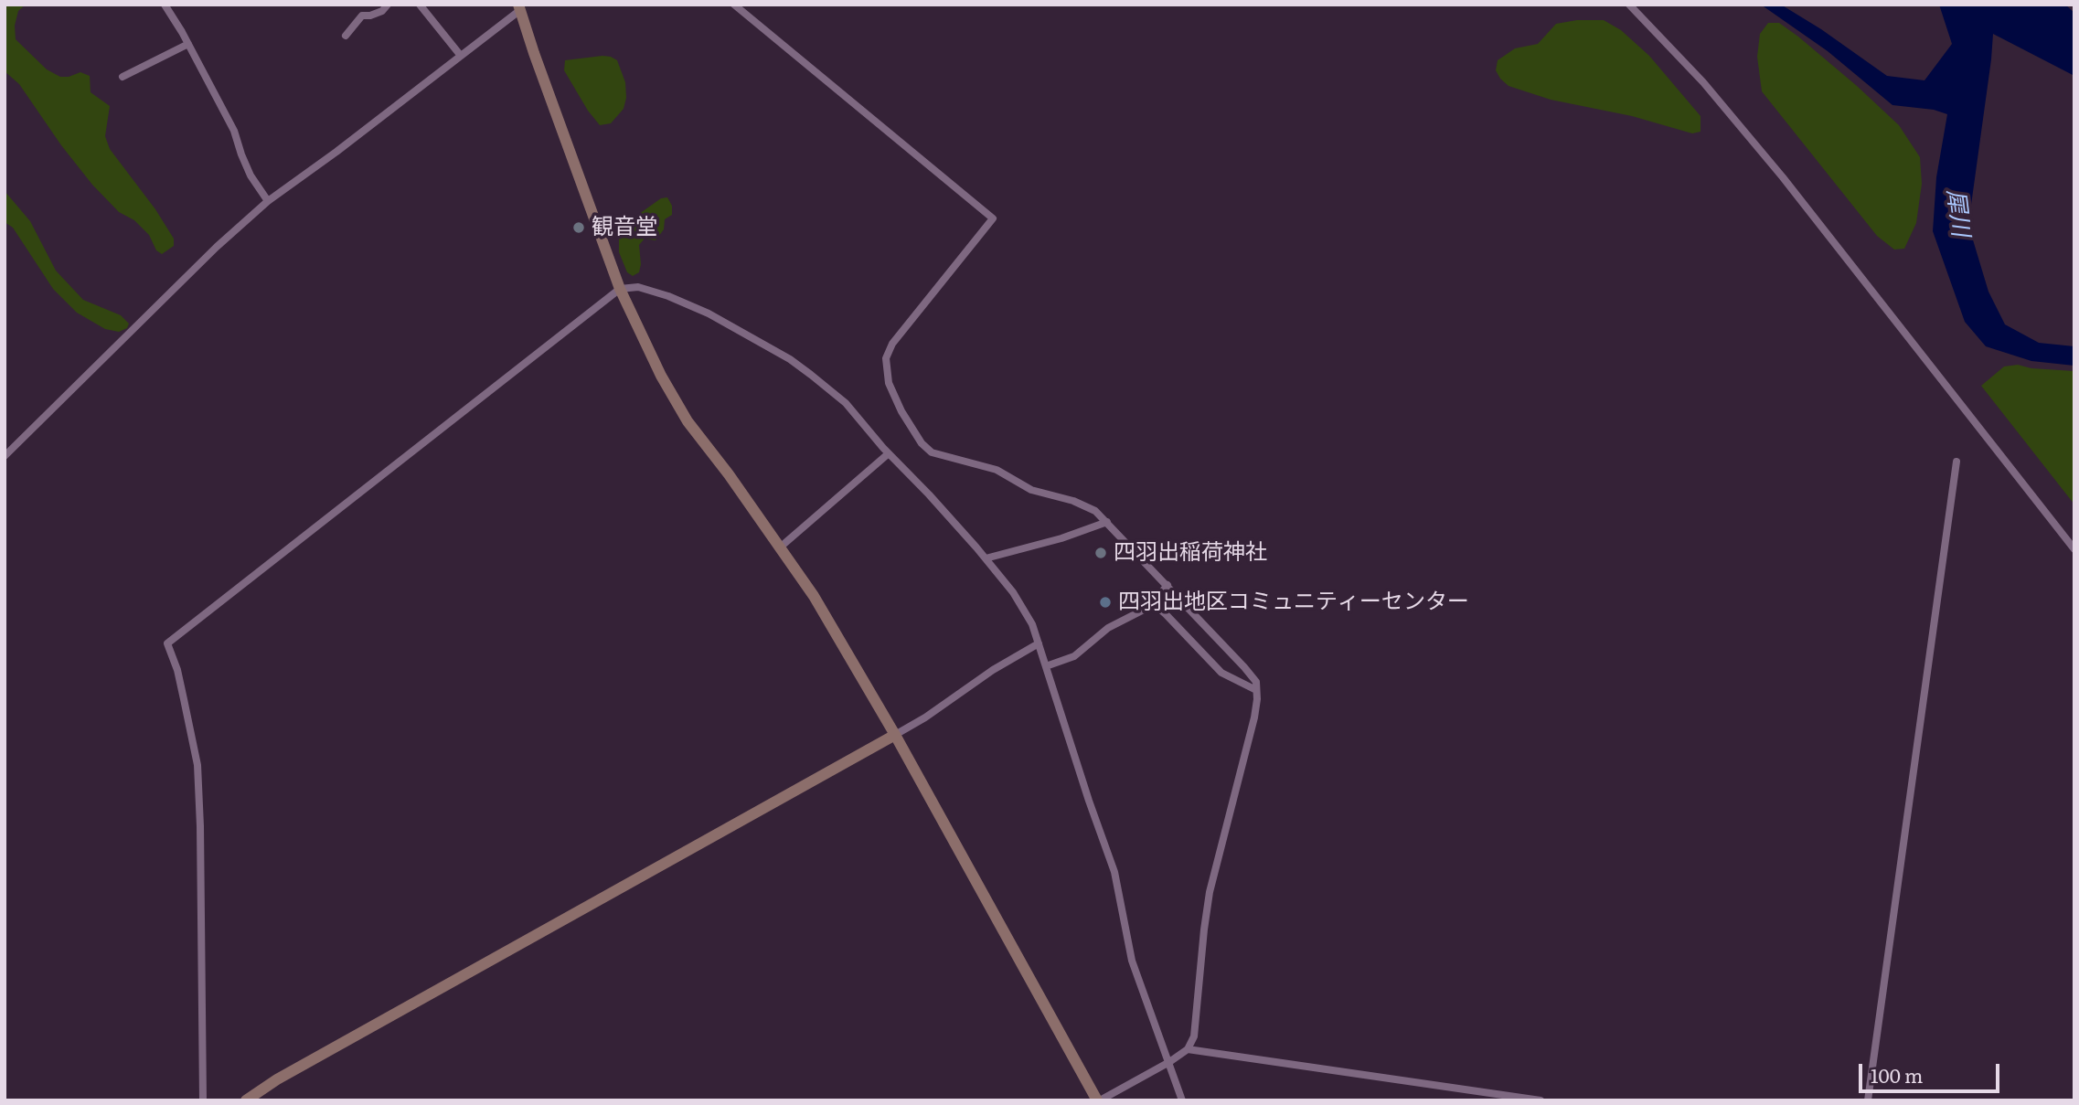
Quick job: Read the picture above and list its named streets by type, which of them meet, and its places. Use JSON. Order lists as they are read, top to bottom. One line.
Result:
{"water":["犀川"],"places":["観音堂","四羽出稲荷神社","四羽出地区コミュニティーセンター"],"scale_bar":"100 m"}
